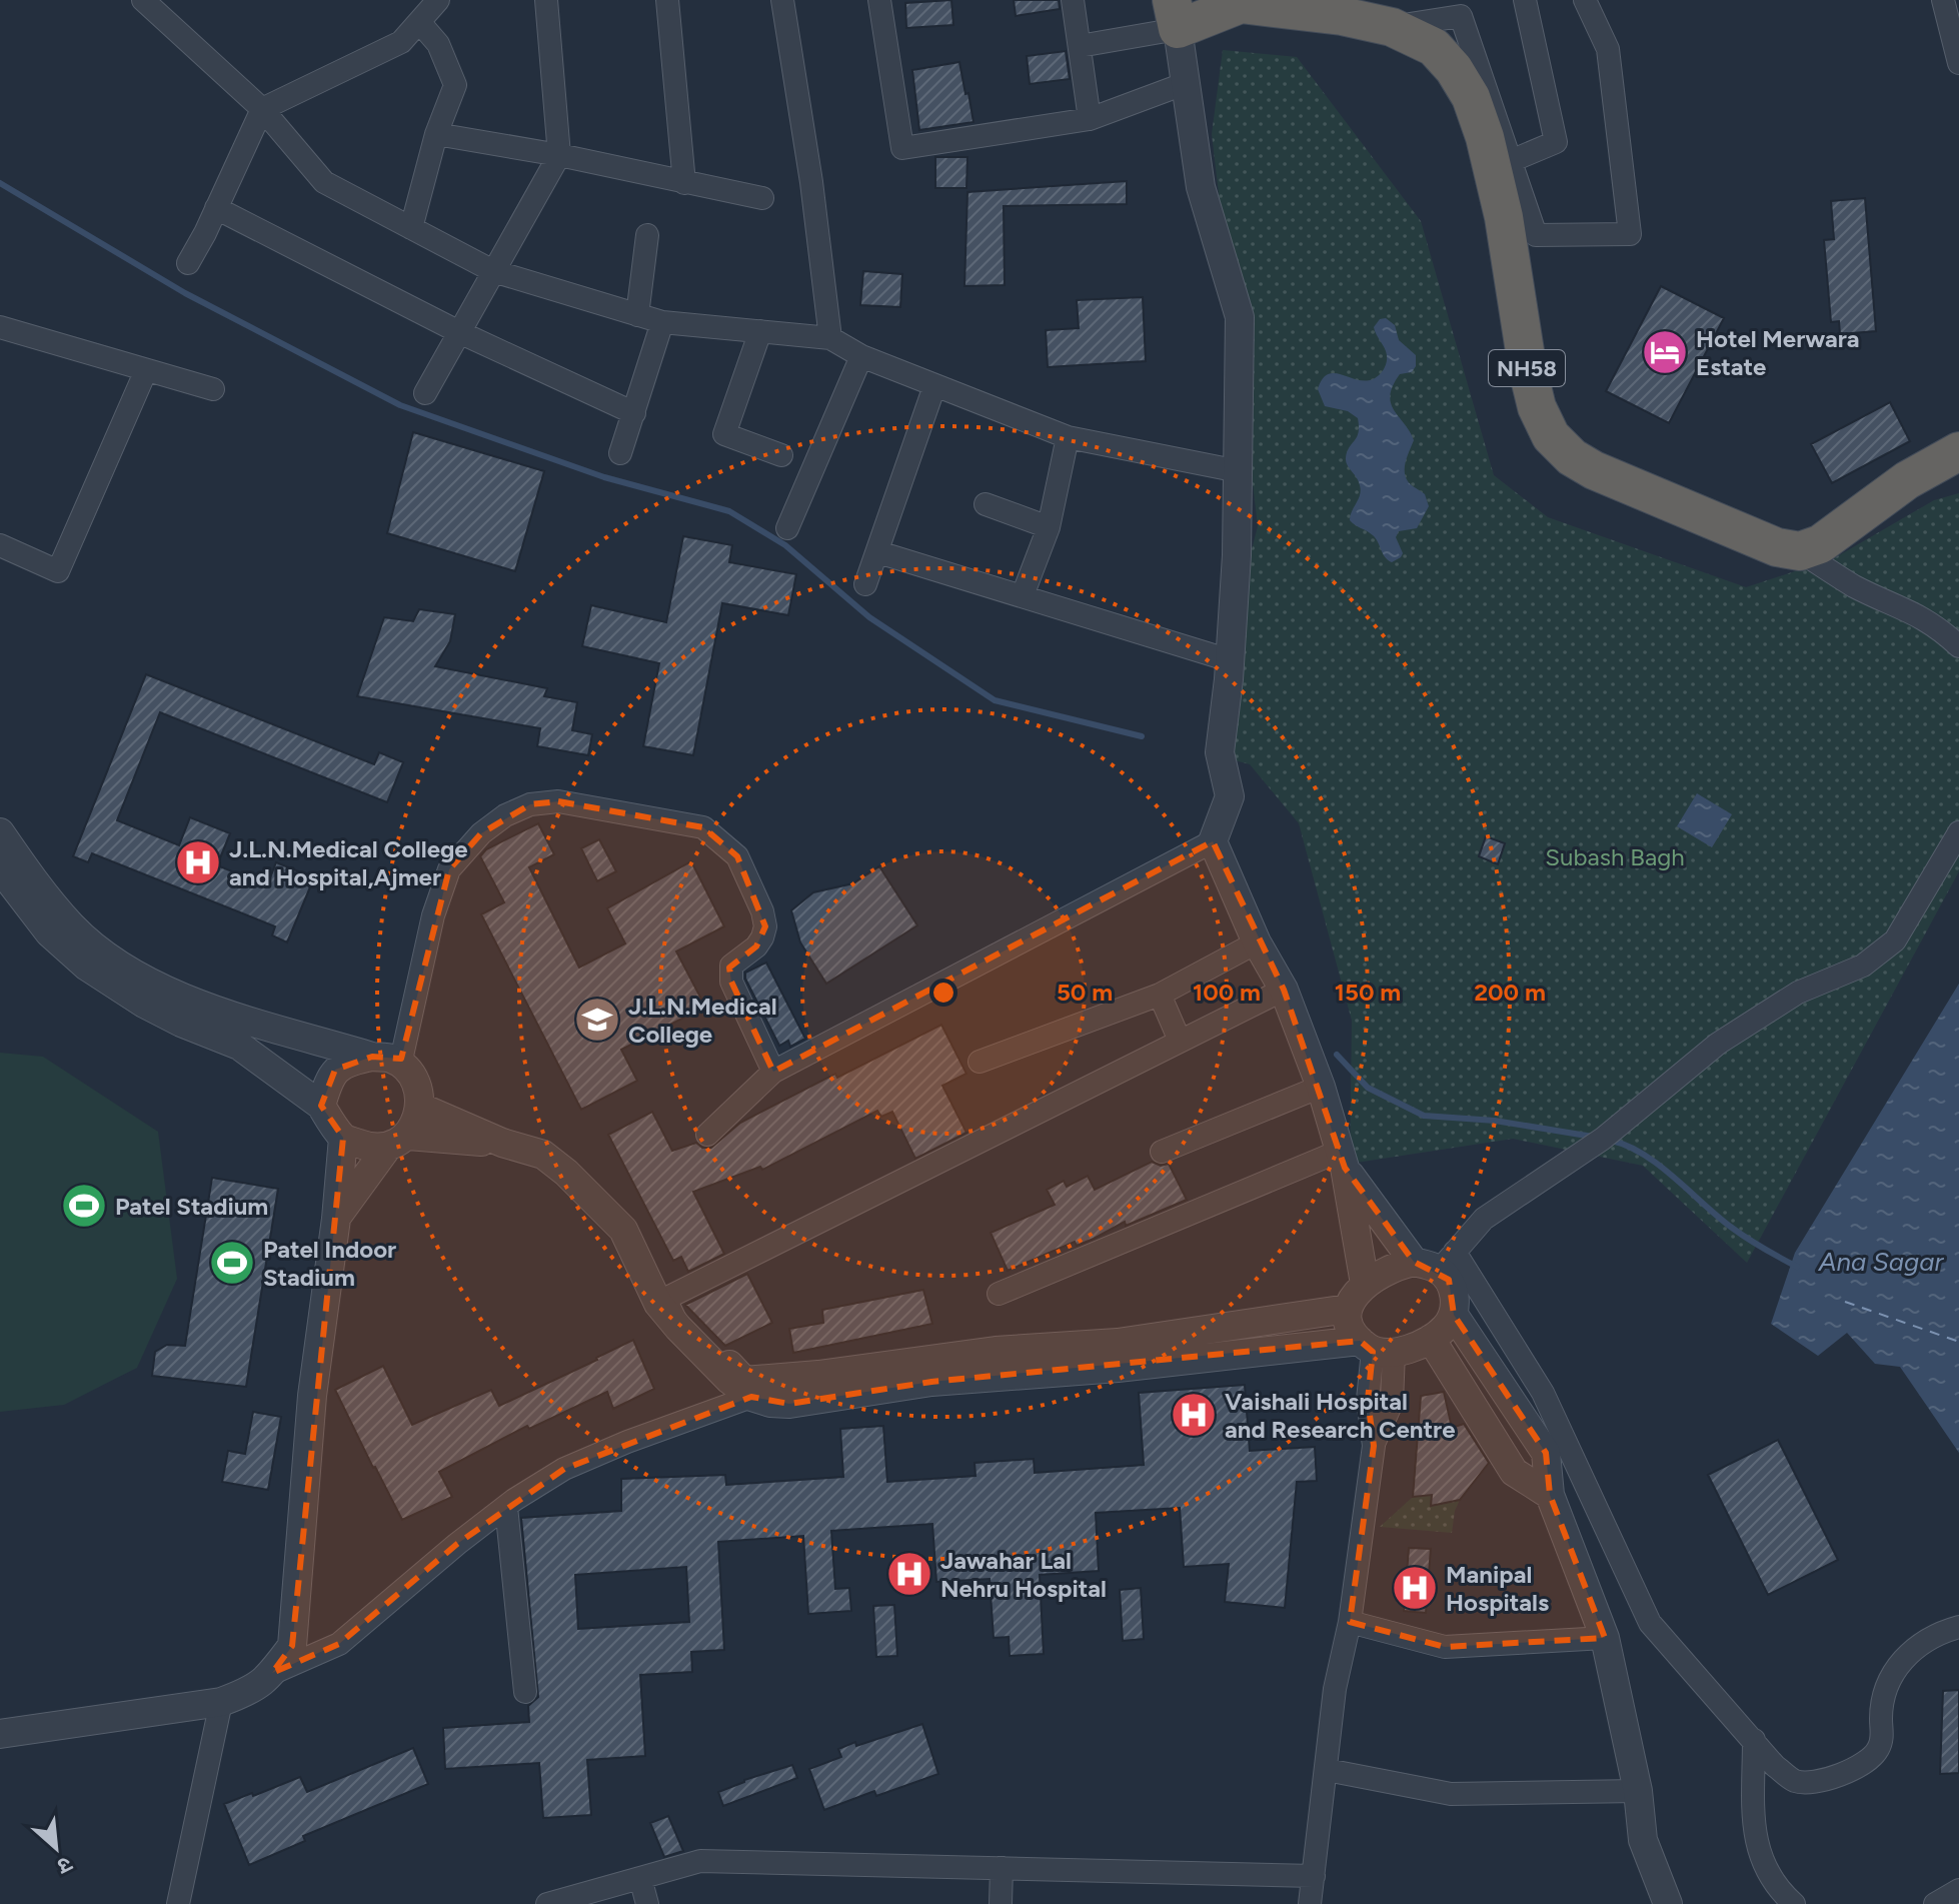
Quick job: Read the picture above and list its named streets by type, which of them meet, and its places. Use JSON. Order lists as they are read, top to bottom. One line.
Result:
{"streets":{"highway":["NH58"]},"water":["Ana Sagar"],"parks":["Subash Bagh"],"places":{"hotel":["Hotel Merwara Estate"],"hospital":["J.L.N.Medical College and Hospital,Ajmer","Vaishali Hospital and Research Centre","Jawahar Lal Nehru Hospital","Manipal Hospitals"],"school or university":["J.L.N.Medical College"],"sports":["Patel Stadium","Patel Indoor Stadium"]},"north":"bottom right","rings":["50 m","100 m","150 m","200 m"]}
